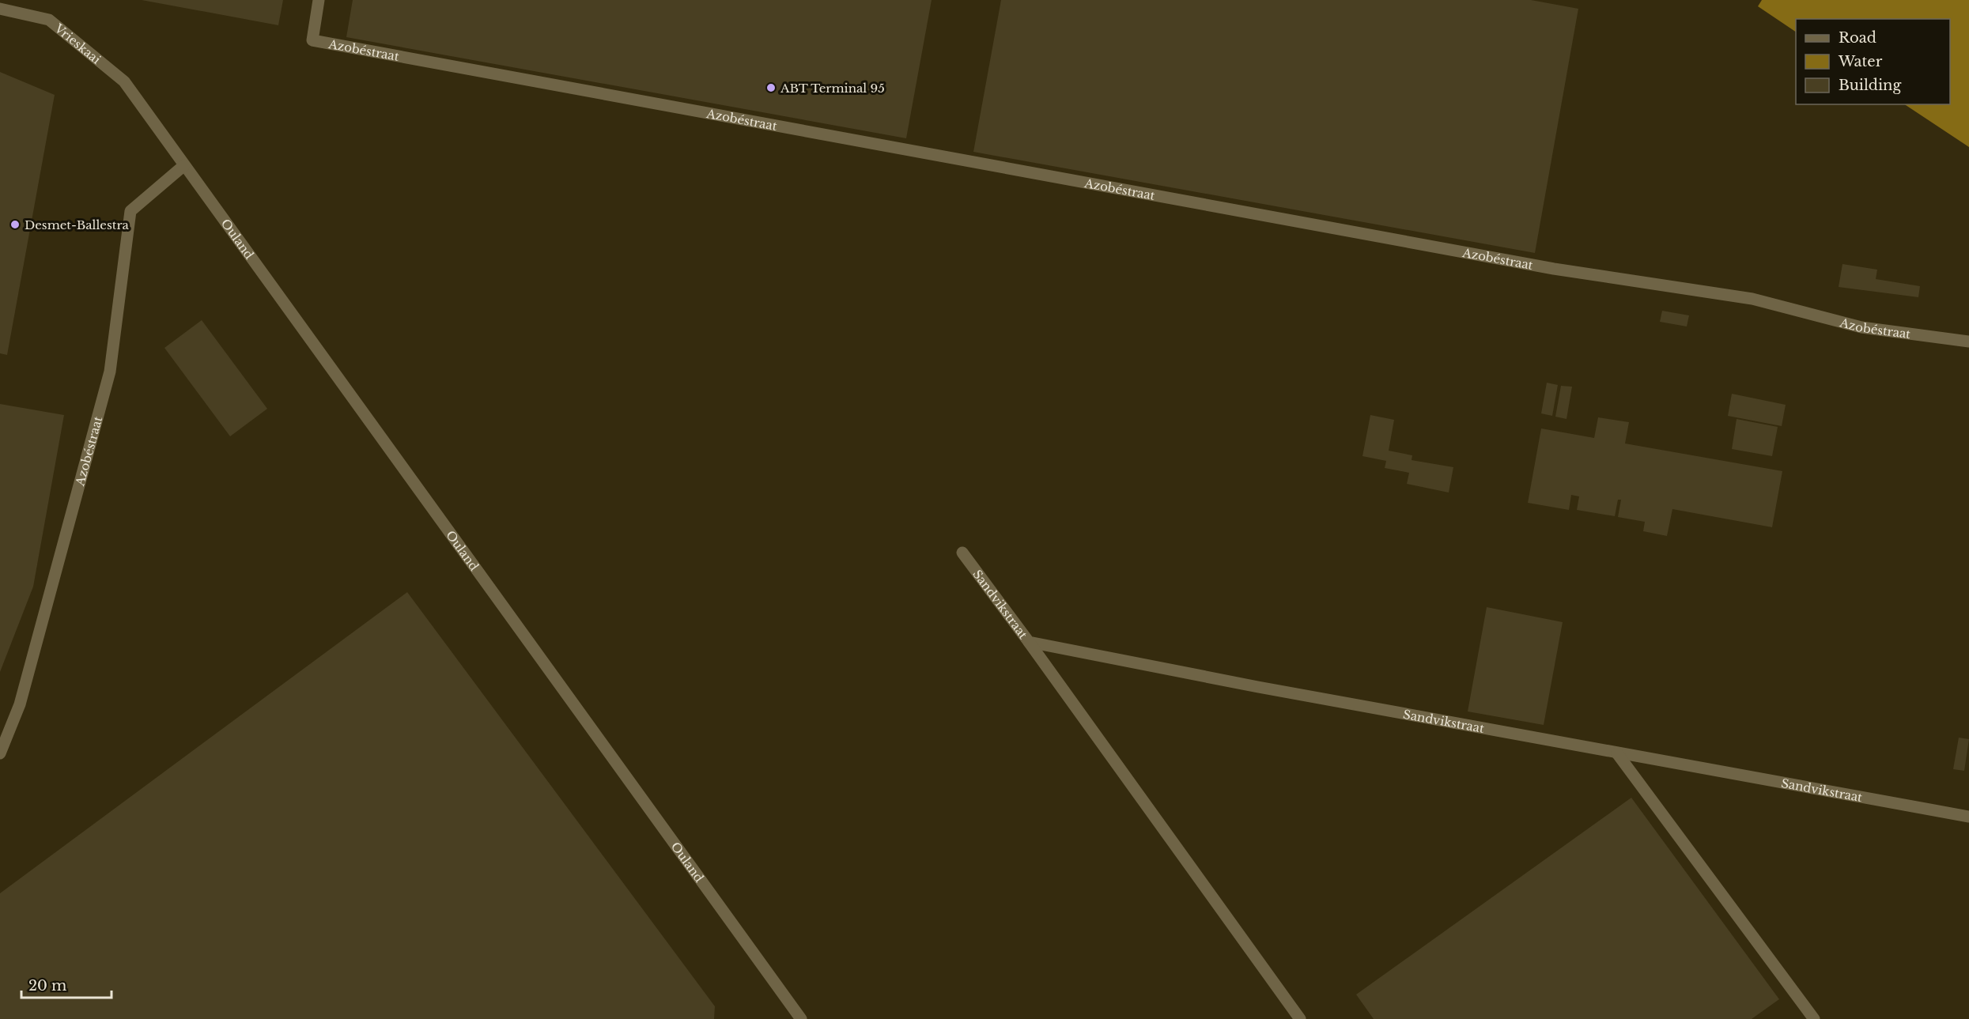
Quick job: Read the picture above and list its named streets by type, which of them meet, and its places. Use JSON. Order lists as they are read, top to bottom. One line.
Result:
{"streets":{"street":["Vrieskaai","Azobéstraat","Ouland","Sandvikstraat"]},"crossings":[["Vrieskaai","Ouland"],["Azobéstraat","Ouland"]],"places":["ABT Terminal 95","Desmet-Ballestra"],"legend":["Road","Water","Building"],"scale_bar":"20 m"}
